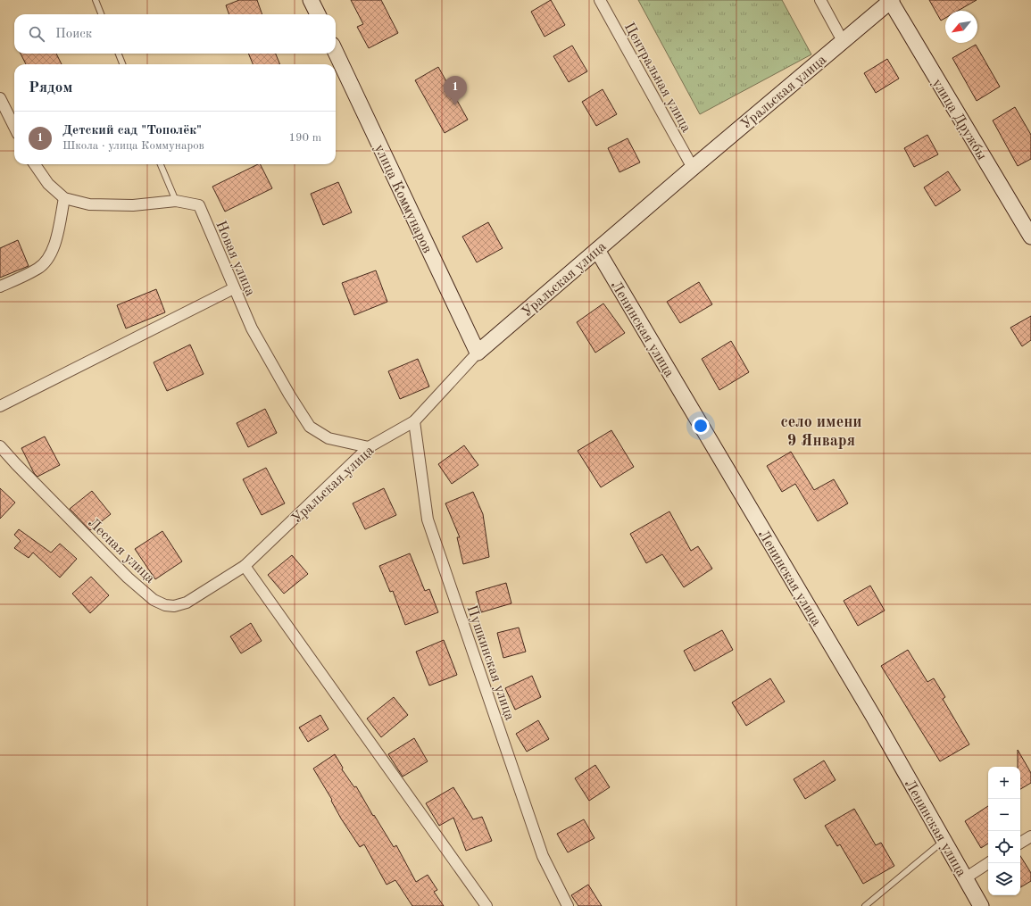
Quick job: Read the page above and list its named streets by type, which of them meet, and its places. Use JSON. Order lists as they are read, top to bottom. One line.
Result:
{"streets":{"street":["Центральная улица","Уральская улица","улица Дружбы","улица Коммунаров","Новая улица","Ленинская улица","Лесная улица","Пушкинская улица"]},"crossings":[["Центральная улица","Уральская улица"],["Уральская улица","улица Дружбы"],["Уральская улица","улица Коммунаров"],["Уральская улица","Новая улица"],["Уральская улица","Ленинская улица"],["Уральская улица","Лесная улица"],["Уральская улица","Пушкинская улица"]],"districts":["село имени 9 Января"],"north":"bottom left","page":{"search":"Поиск","heading":"Рядом","pins":"1","list":[{"mark":"1","name":"Детский сад \"Тополёк\"","note":"Школа · улица Коммунаров","value":"190 m"}],"map_buttons":["+","−"]}}
